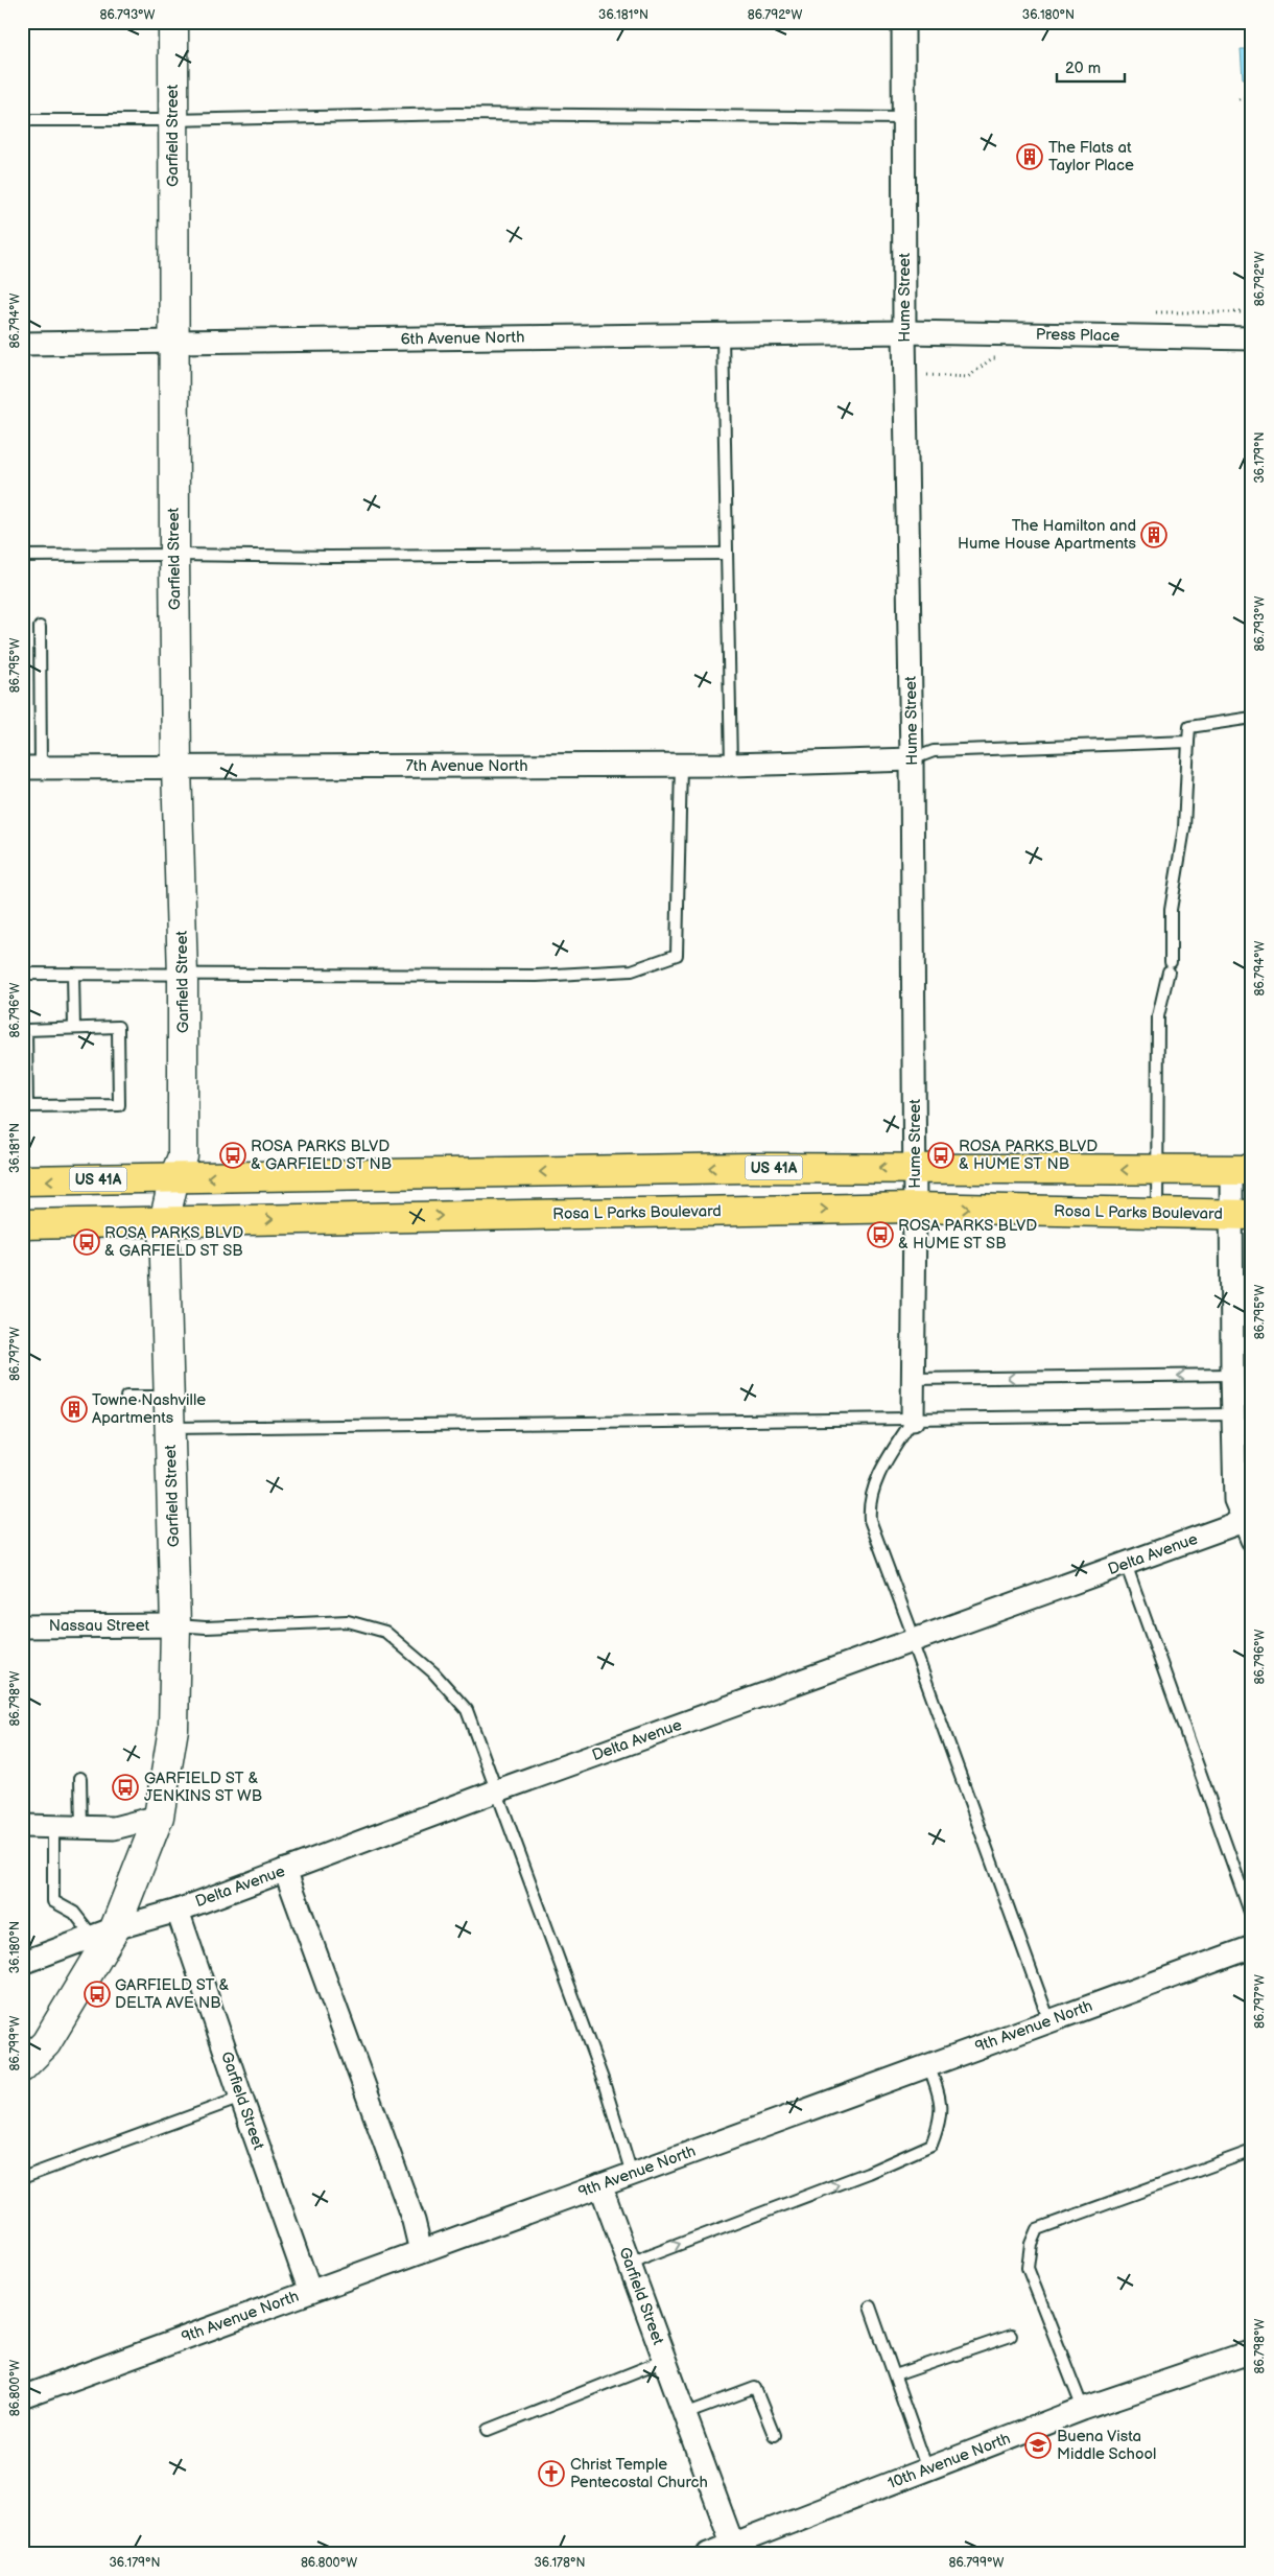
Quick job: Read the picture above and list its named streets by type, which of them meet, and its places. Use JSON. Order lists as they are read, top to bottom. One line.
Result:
{"streets":{"main road":["US 41A","Rosa L Parks Boulevard"],"street":["Garfield Street","Hume Street","Press Place","6th Avenue North","7th Avenue North","Delta Avenue","Nassau Street","9th Avenue North","10th Avenue North"]},"crossings":[["Garfield Street","6th Avenue North"],["Garfield Street","7th Avenue North"],["Garfield Street","US 41A"],["Garfield Street","Rosa L Parks Boulevard"],["Garfield Street","Delta Avenue"],["Garfield Street","Nassau Street"],["Garfield Street","9th Avenue North"],["Garfield Street","10th Avenue North"],["Hume Street","Press Place"],["Hume Street","6th Avenue North"],["Hume Street","7th Avenue North"],["Hume Street","US 41A"],["Hume Street","Rosa L Parks Boulevard"],["Press Place","6th Avenue North"]],"places":{"building":["The Flats at Taylor Place","The Hamilton and Hume House Apartments","Towne Nashville Apartments"],"bus stop":["ROSA PARKS BLVD & GARFIELD ST NB","ROSA PARKS BLVD & HUME ST NB","ROSA PARKS BLVD & HUME ST SB","ROSA PARKS BLVD & GARFIELD ST SB","GARFIELD ST & JENKINS ST WB","GARFIELD ST & DELTA AVE NB"],"school or university":["Buena Vista Middle School"],"church":["Christ Temple Pentecostal Church"]},"scale_bar":"20 m","coordinates":["86.793°W","36.181°N","86.792°W","36.180°N","86.794°W","36.179°N","86.795°W","86.796°W","86.797°W","86.798°W","86.799°W","86.800°W","36.178°N"]}
